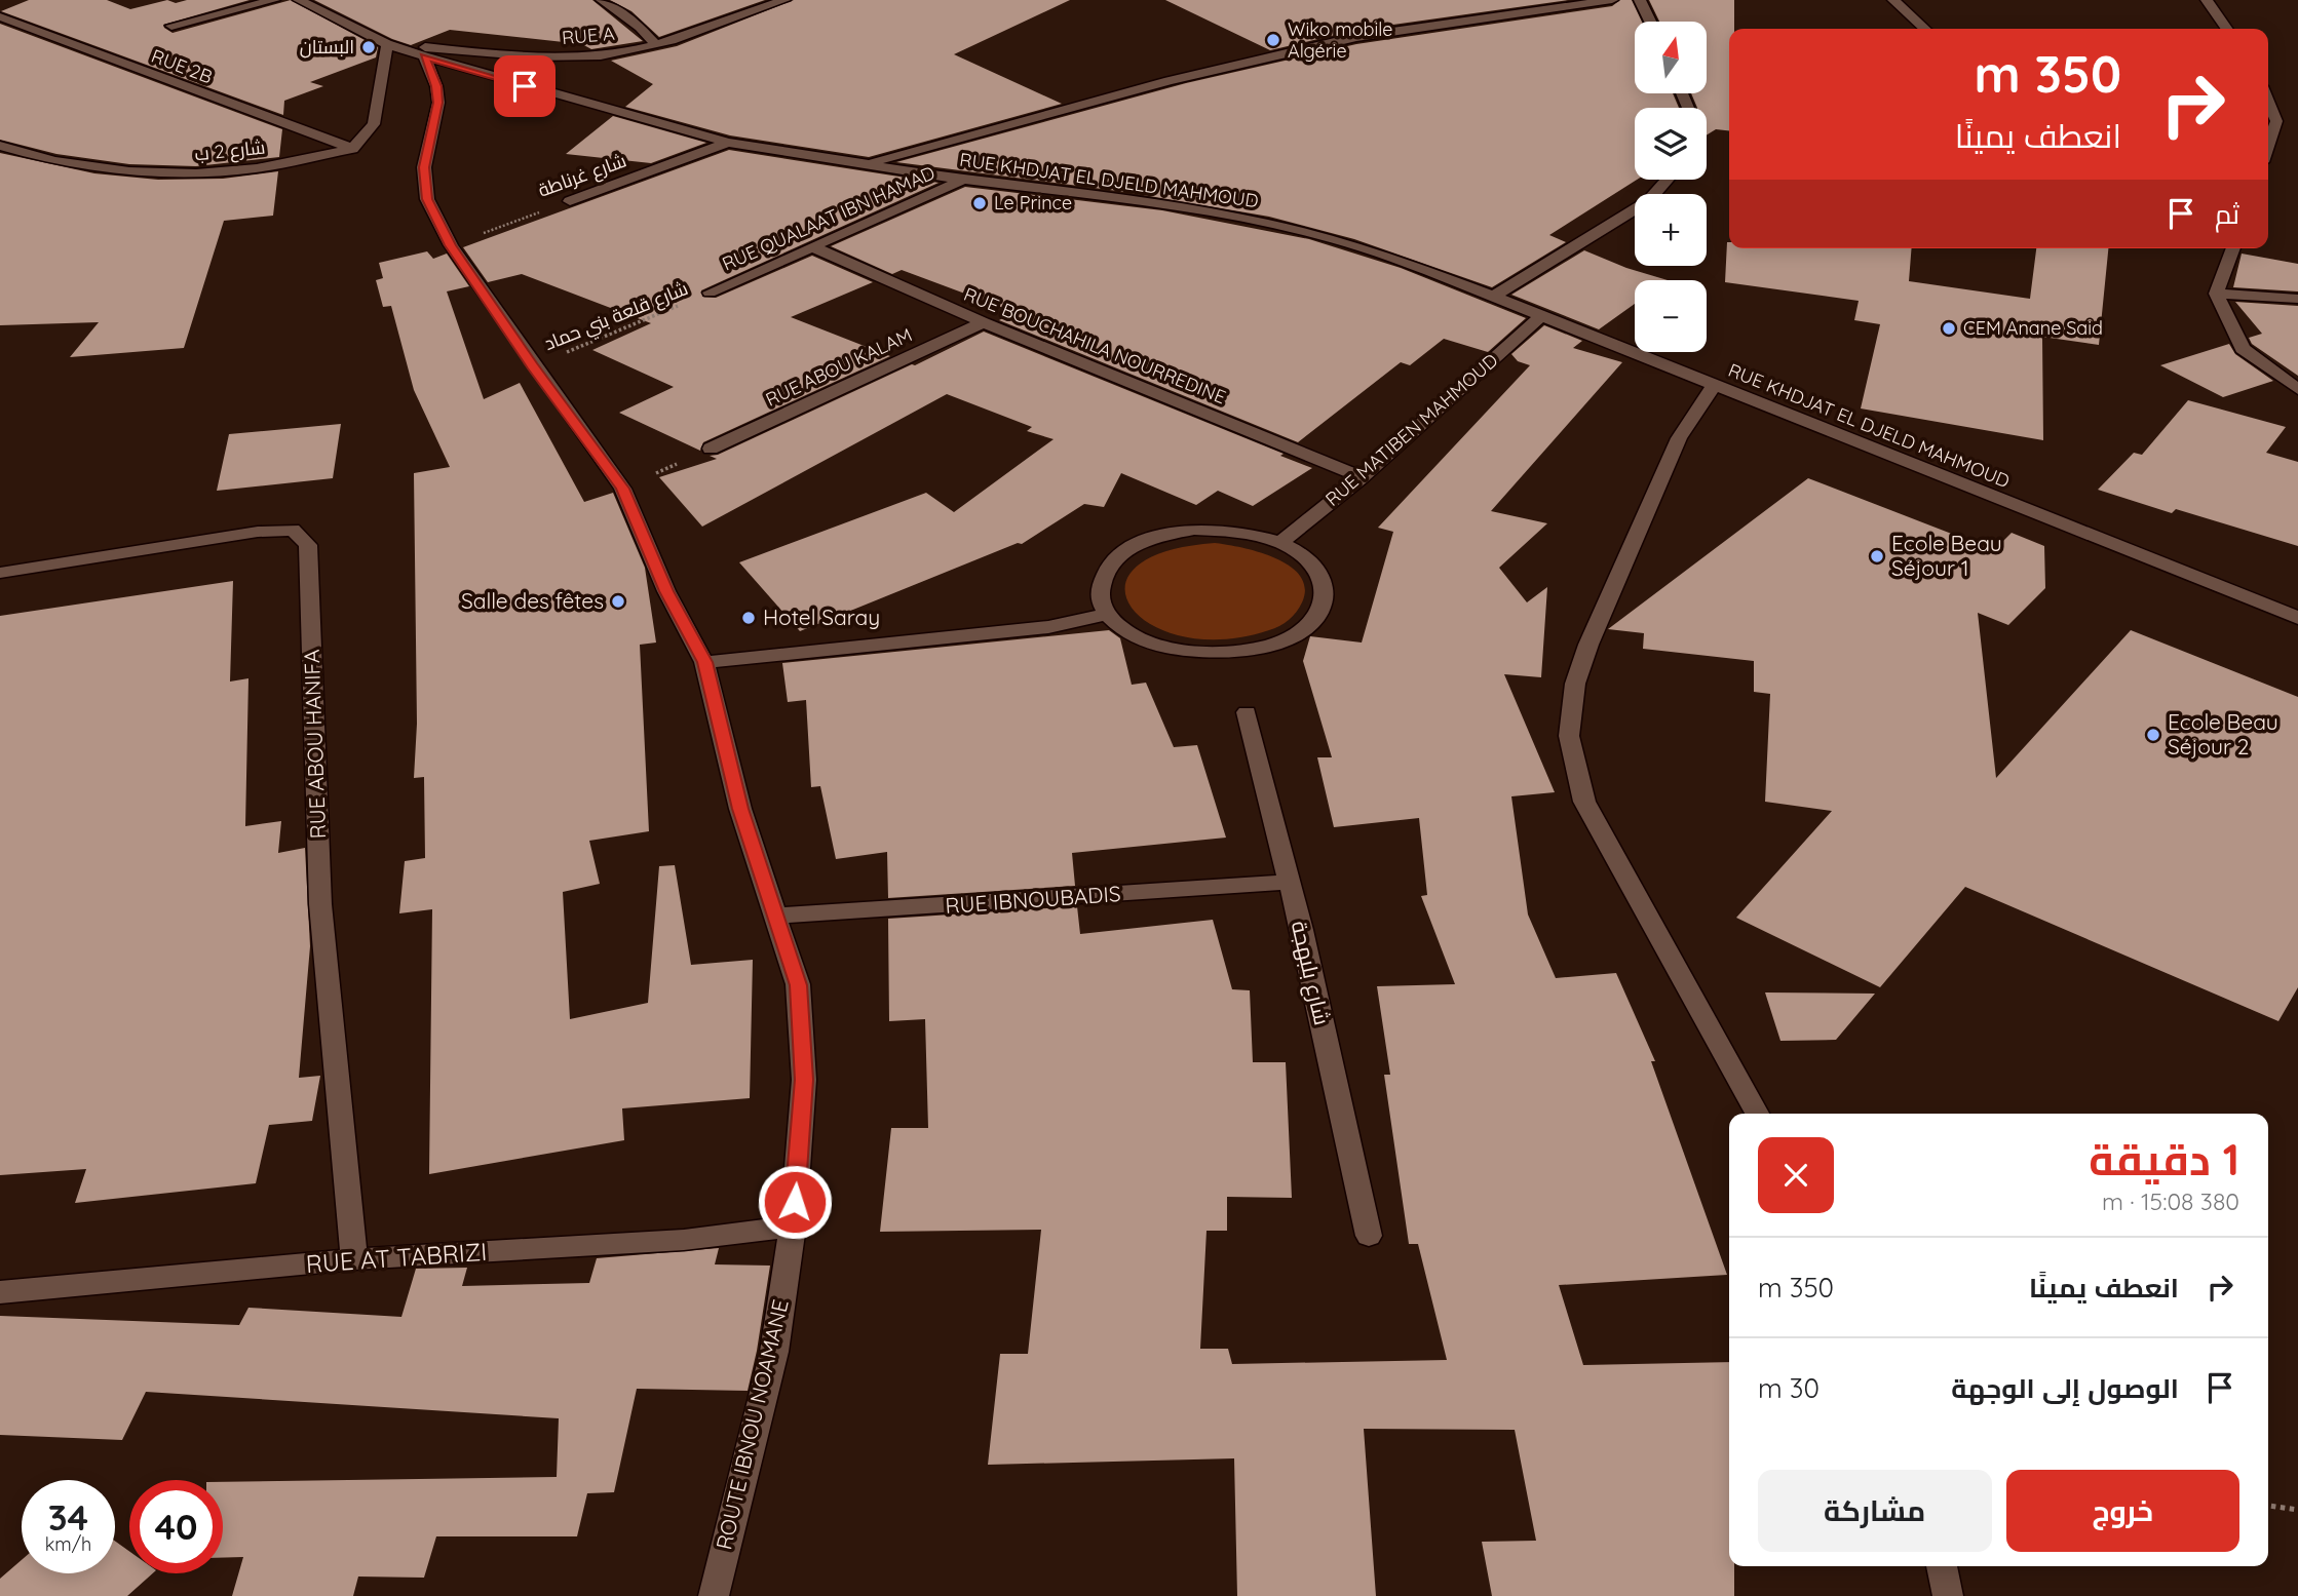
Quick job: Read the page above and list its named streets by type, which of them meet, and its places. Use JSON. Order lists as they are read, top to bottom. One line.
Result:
{"streets":{"street":["RUE A","RUE 2B","شارع 2 ب","شارع غرناطة","RUE KHDJAT EL DJELD MAHMOUD","RUE QUALAAT IBN HAMAD","RUE BOUCHAHILA NOURREDINE","RUE ABOU KALAM","RUE MATIBEN MAHMOUD","RUE ABOU HANIFA","RUE IBNOUBADIS","شارع بلبهجة","RUE AT TABRIZI","ROUTE IBNOU NOAMANE"],"path":["شارع قلعة بني حماد"]},"crossings":[["RUE A","RUE KHDJAT EL DJELD MAHMOUD"],["RUE 2B","شارع 2 ب"],["شارع غرناطة","RUE KHDJAT EL DJELD MAHMOUD"],["شارع غرناطة","ROUTE IBNOU NOAMANE"],["RUE KHDJAT EL DJELD MAHMOUD","RUE QUALAAT IBN HAMAD"],["RUE KHDJAT EL DJELD MAHMOUD","RUE MATIBEN MAHMOUD"],["RUE KHDJAT EL DJELD MAHMOUD","ROUTE IBNOU NOAMANE"],["RUE QUALAAT IBN HAMAD","شارع قلعة بني حماد"],["RUE QUALAAT IBN HAMAD","RUE BOUCHAHILA NOURREDINE"],["شارع قلعة بني حماد","ROUTE IBNOU NOAMANE"],["RUE BOUCHAHILA NOURREDINE","RUE ABOU KALAM"],["RUE BOUCHAHILA NOURREDINE","RUE MATIBEN MAHMOUD"],["RUE ABOU HANIFA","RUE AT TABRIZI"],["RUE IBNOUBADIS","شارع بلبهجة"],["RUE IBNOUBADIS","ROUTE IBNOU NOAMANE"],["RUE AT TABRIZI","ROUTE IBNOU NOAMANE"]],"places":["Wiko mobile Algérie","البستان","Le Prince","CEM Anane Said","Ecole Beau Séjour 1","Salle des fêtes","Hotel Saray","Ecole Beau Séjour 2"],"north":"top","page":{"map_buttons":["+","−"],"turn":["350 m","انعطف يمينًا"],"then":"ثم","heading":["1 دقيقة","380 m · 15:08"],"list":[{"name":"انعطف يمينًا","value":"350 m"},{"name":"الوصول إلى الوجهة","value":"30 m"}],"buttons":["خروج","مشاركة"],"speed":"34 km/h","limit":"40"}}
